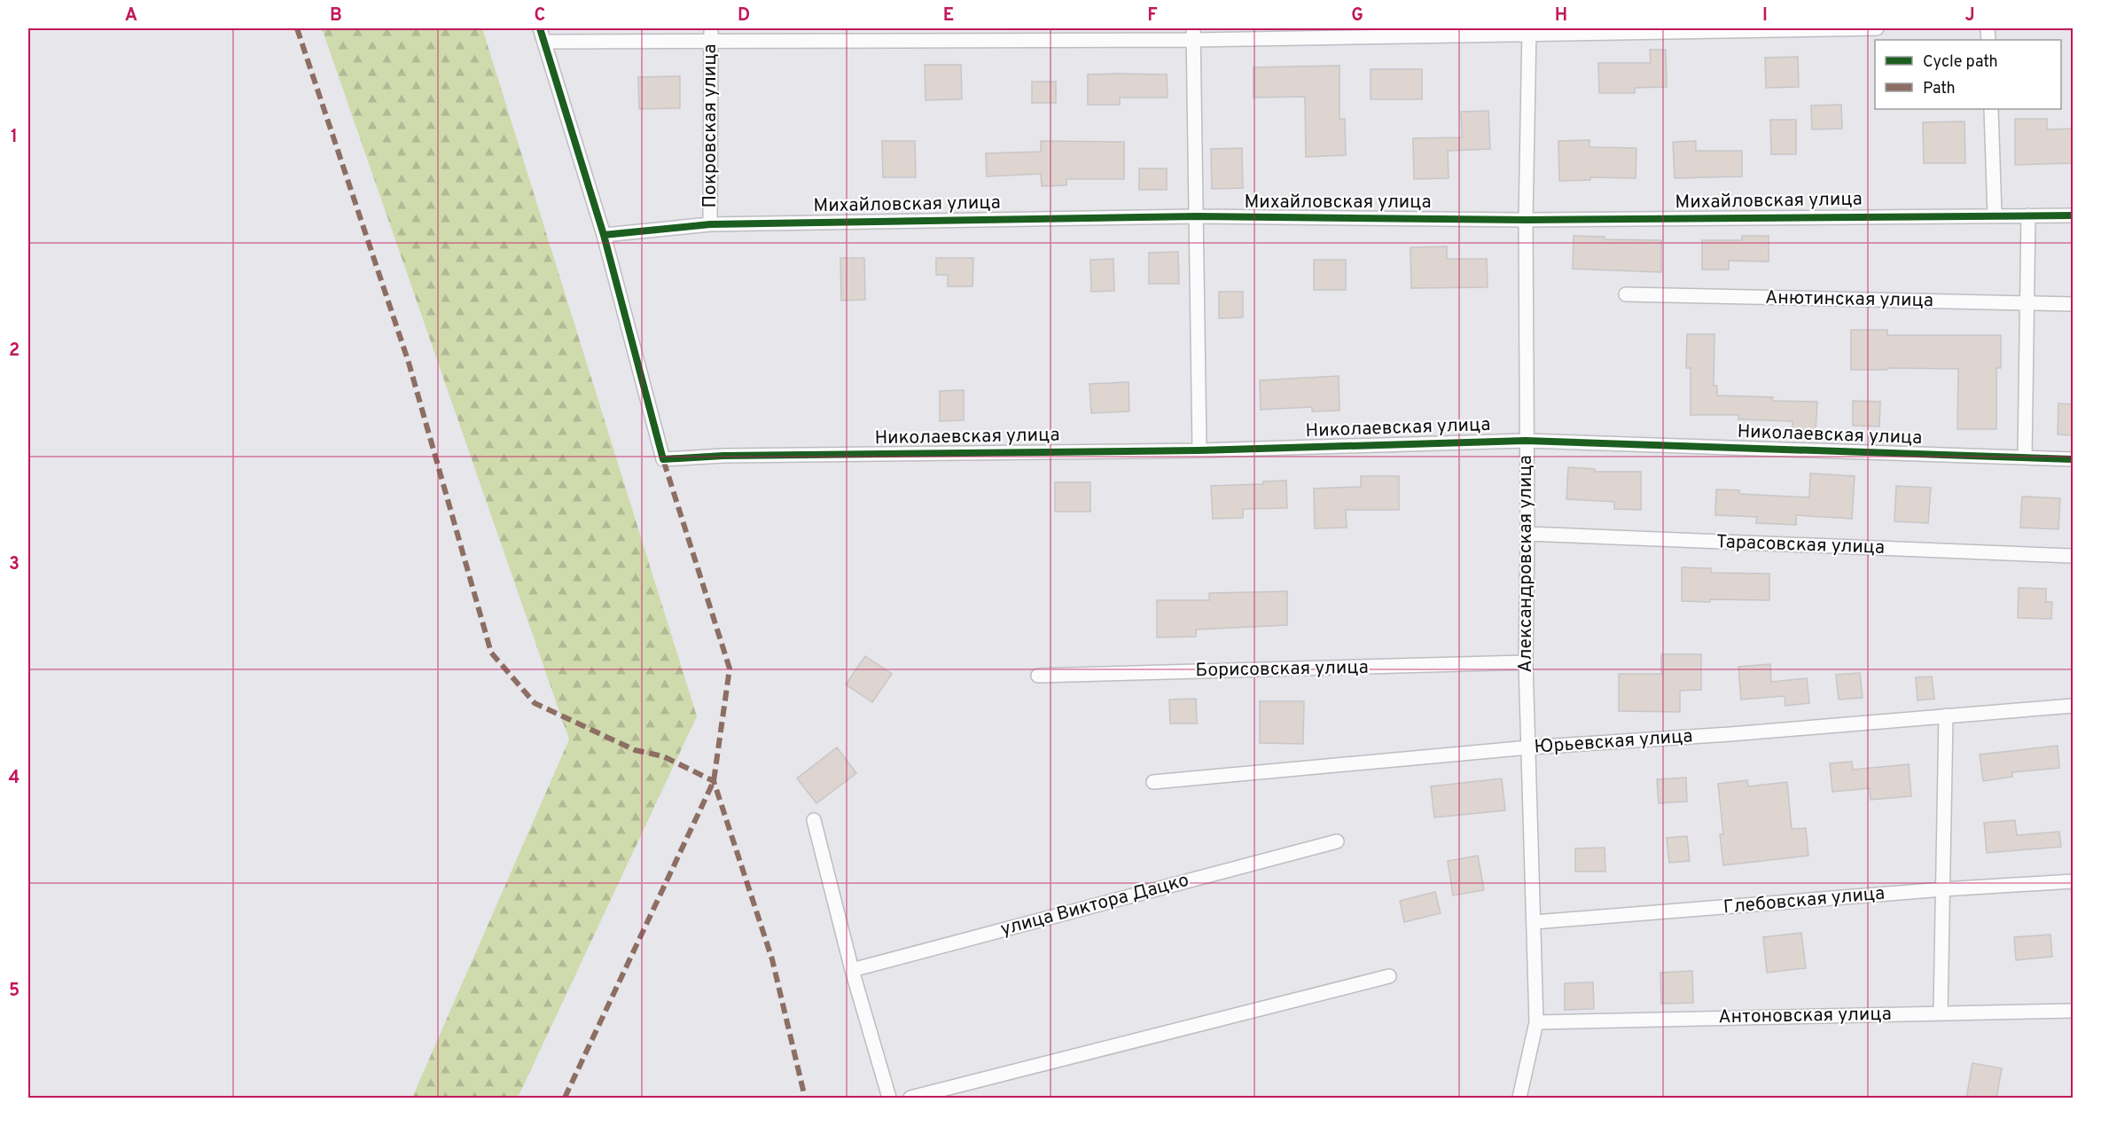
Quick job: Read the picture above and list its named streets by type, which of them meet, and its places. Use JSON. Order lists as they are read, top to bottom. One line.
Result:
{"streets":{"street":["Покровская улица","Михайловская улица","Анютинская улица","Николаевская улица","Тарасовская улица","Александровская улица","Борисовская улица","Юрьевская улица","Глебовская улица","улица Виктора Дацко","Антоновская улица"]},"crossings":[["Покровская улица","Михайловская улица"],["Михайловская улица","Николаевская улица"],["Михайловская улица","Александровская улица"],["Николаевская улица","Александровская улица"],["Тарасовская улица","Александровская улица"],["Александровская улица","Борисовская улица"],["Александровская улица","Юрьевская улица"],["Александровская улица","Глебовская улица"],["Александровская улица","Антоновская улица"]],"legend":["Cycle path","Path"],"grid":{"columns":["A","B","C","D","E","F","G","H","I","J"],"rows":["1","2","3","4","5"]}}
